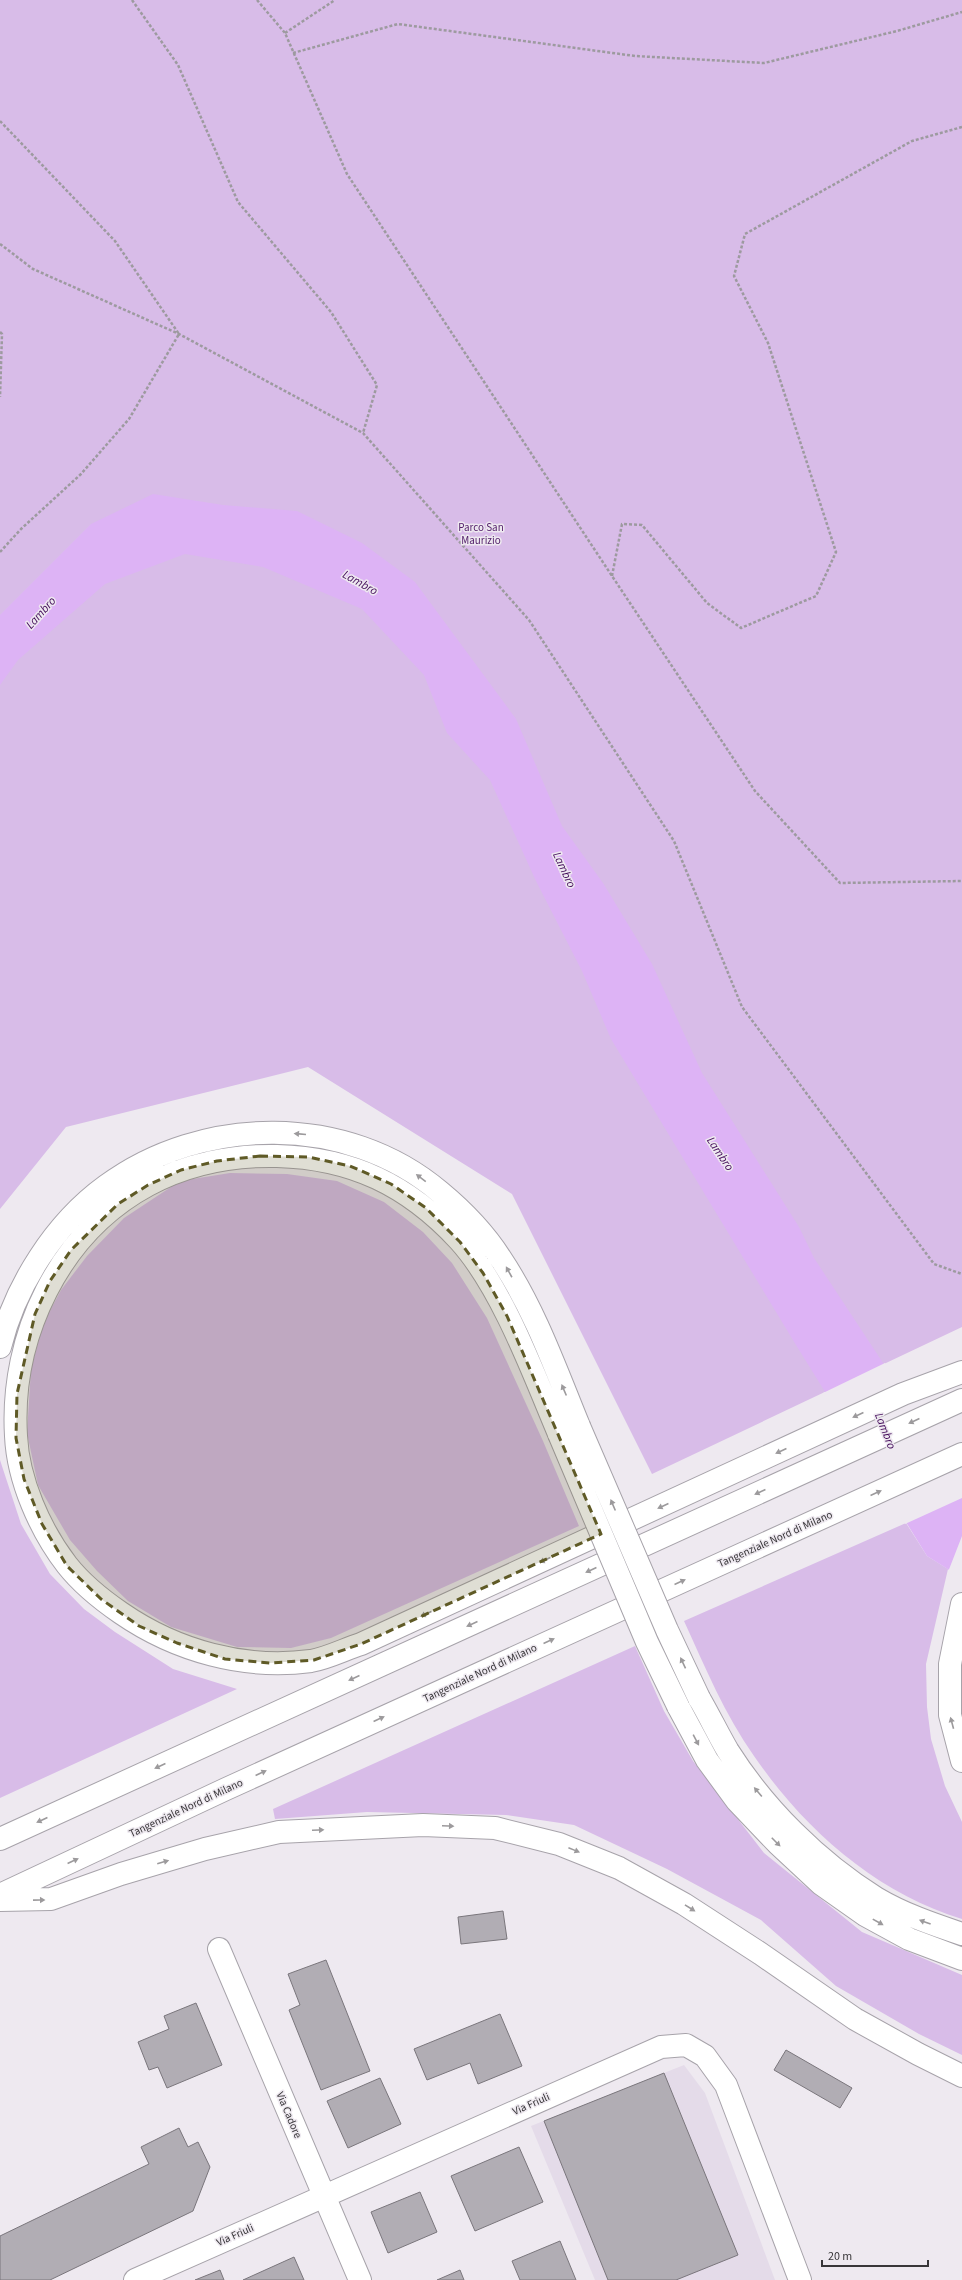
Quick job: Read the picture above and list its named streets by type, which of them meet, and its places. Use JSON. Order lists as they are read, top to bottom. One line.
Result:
{"streets":{"main road":["Tangenziale Nord di Milano","Via Friuli","Via Cadore"]},"crossings":[["Via Friuli","Via Cadore"]],"water":["Lambro"],"parks":["Parco San Maurizio"],"scale_bar":"20 m"}
